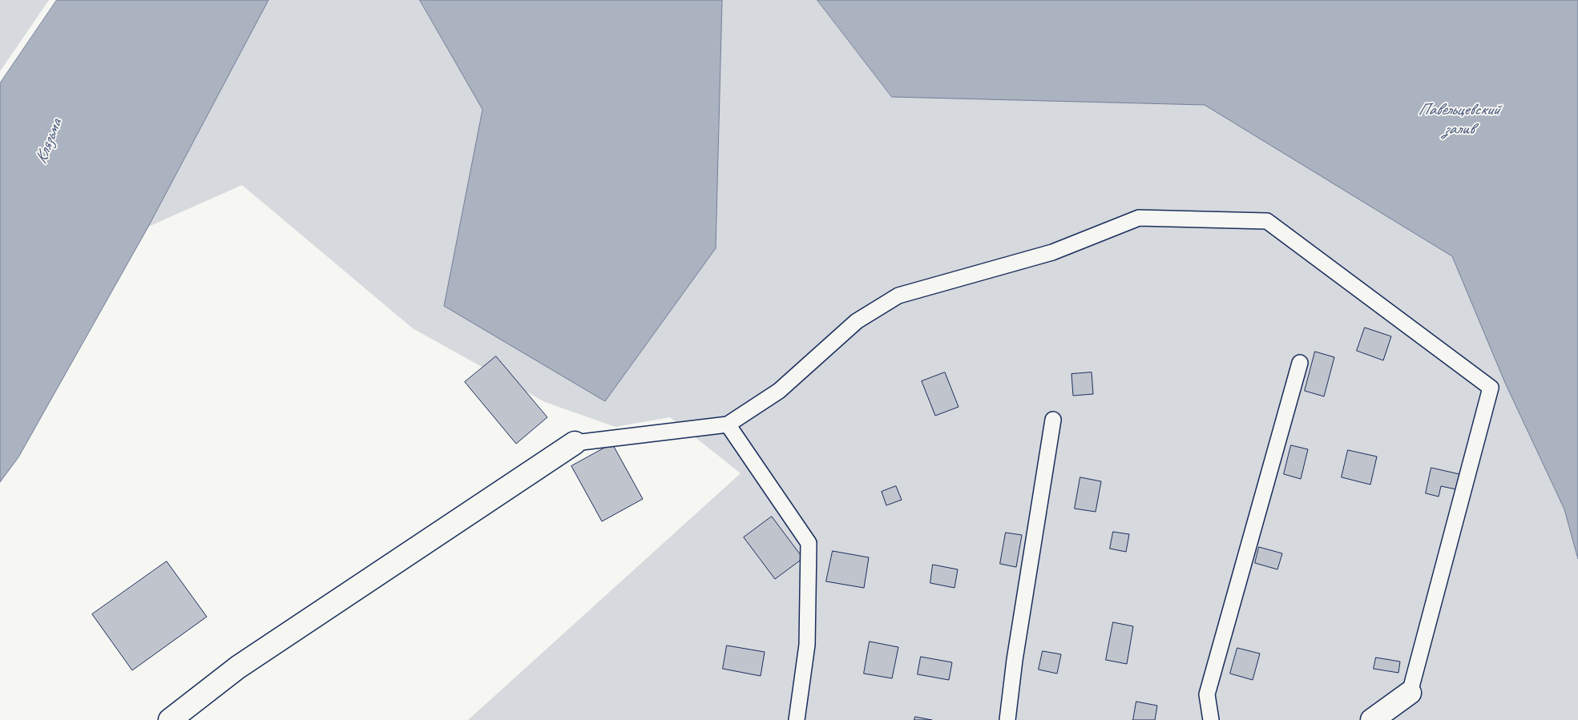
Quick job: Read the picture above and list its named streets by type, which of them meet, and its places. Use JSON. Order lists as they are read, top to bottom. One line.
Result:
{"water":["Павельцевский залив","Клязьма"]}
